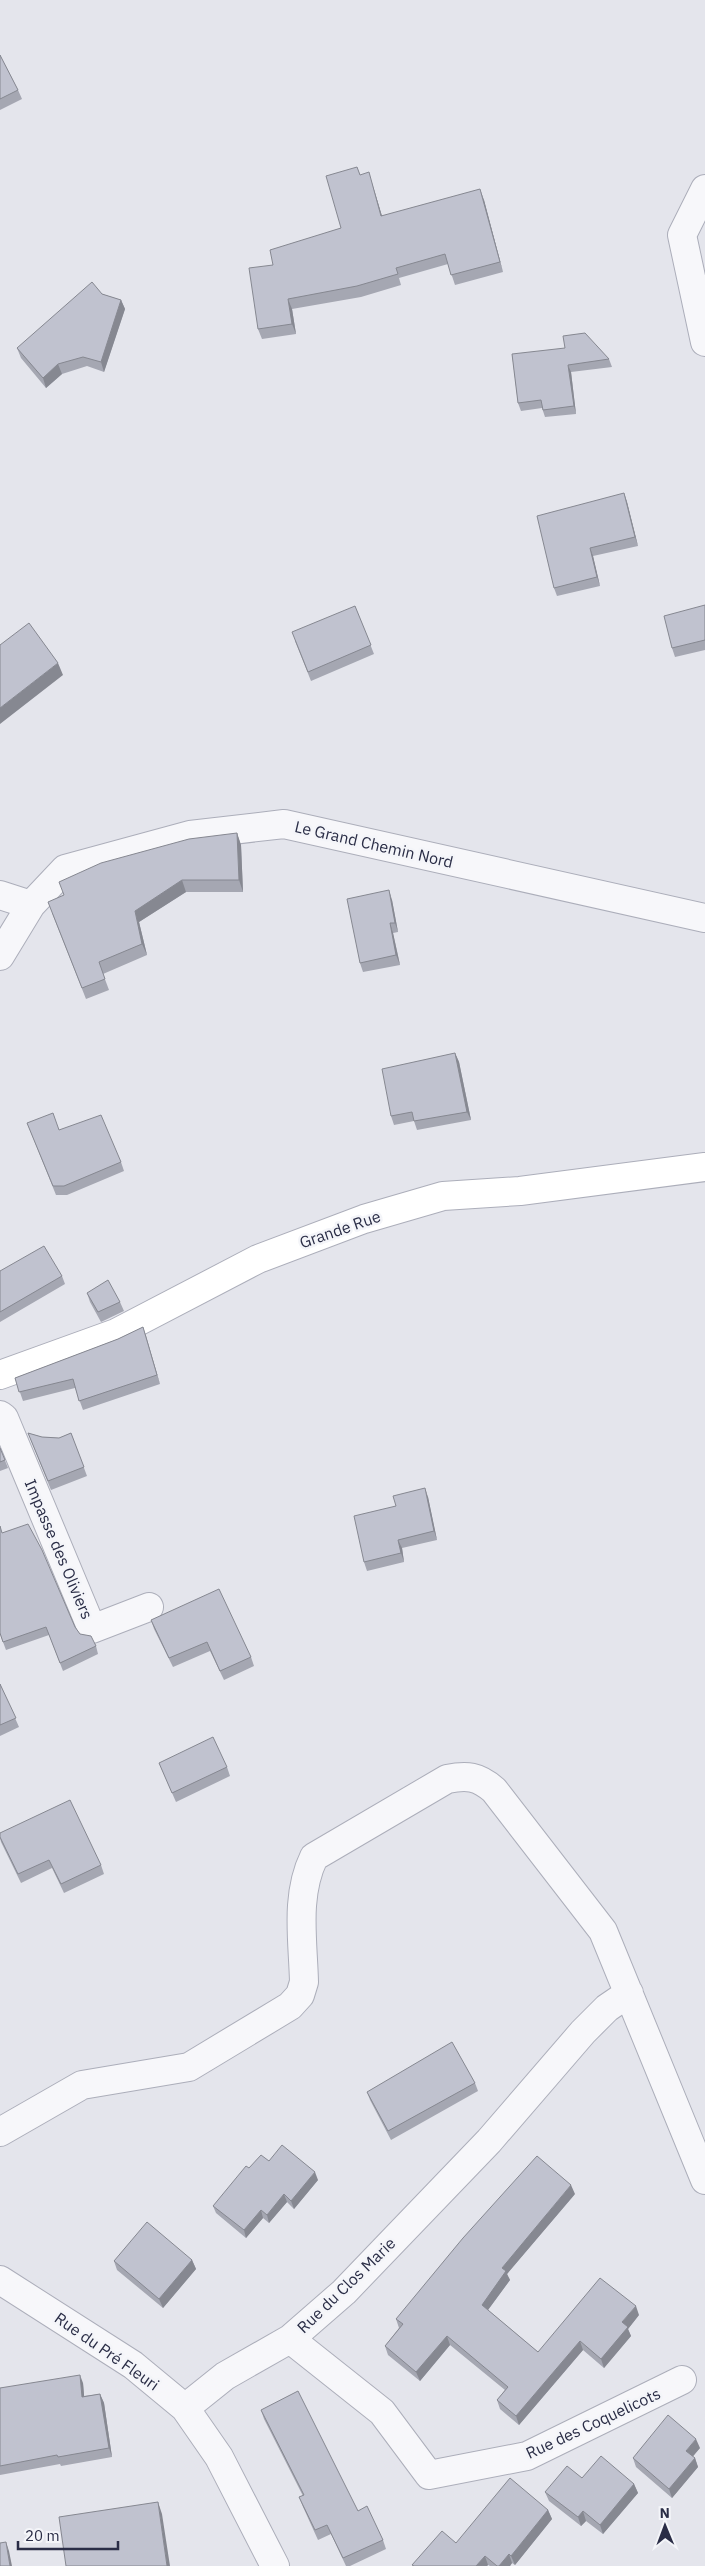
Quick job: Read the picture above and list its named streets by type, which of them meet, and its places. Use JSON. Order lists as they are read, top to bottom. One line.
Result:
{"streets":{"street":["Le Grand Chemin Nord","Grande Rue","Impasse des Oliviers","Rue du Clos Marie","Rue du Pré Fleuri","Rue des Coquelicots"]},"crossings":[["Rue du Clos Marie","Rue du Pré Fleuri"],["Rue du Clos Marie","Rue des Coquelicots"]],"scale_bar":"20 m","north":"top"}
